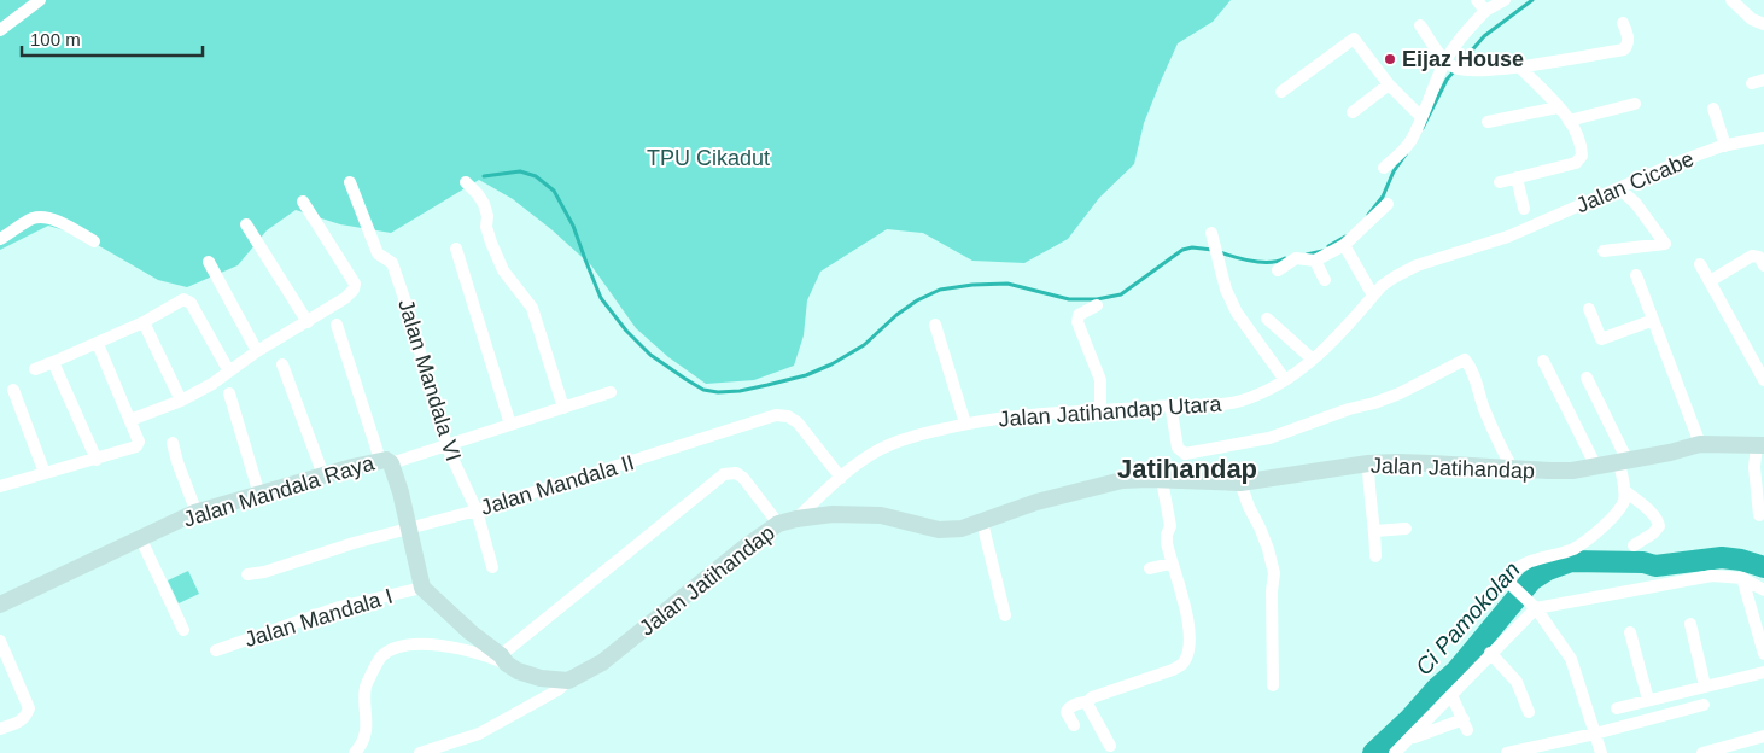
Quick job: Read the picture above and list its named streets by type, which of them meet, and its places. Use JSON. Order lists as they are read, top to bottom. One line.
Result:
{"streets":{"street":["Jalan Cicabe","Jalan Mandala VI","Jalan Jatihandap Utara","Jalan Jatihandap","Jalan Mandala II","Jalan Mandala Raya","Jalan Mandala I"]},"crossings":[["Jalan Cicabe","Jalan Jatihandap Utara"],["Jalan Mandala VI","Jalan Mandala II"],["Jalan Jatihandap Utara","Jalan Jatihandap"],["Jalan Jatihandap Utara","Jalan Mandala II"],["Jalan Mandala II","Jalan Mandala Raya"],["Jalan Mandala Raya","Jalan Mandala I"]],"districts":["Jatihandap"],"water":["Ci Pamokolan"],"parks":["TPU Cikadut"],"places":["Eijaz House"],"scale_bar":"100 m"}
